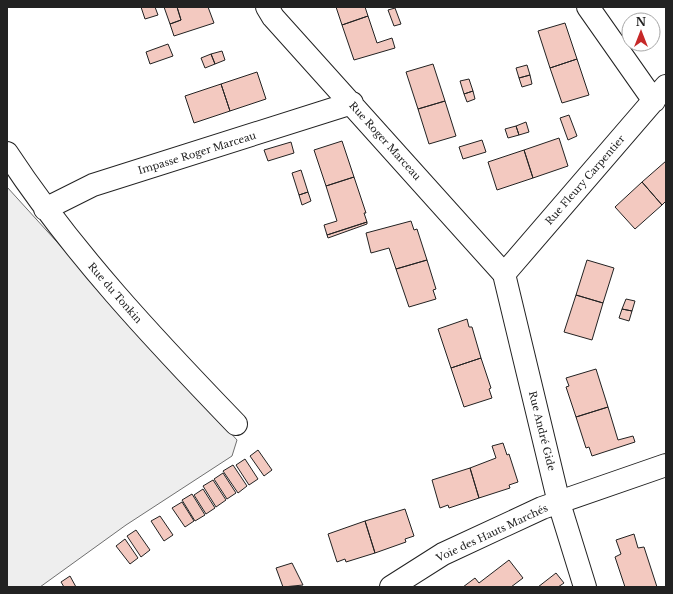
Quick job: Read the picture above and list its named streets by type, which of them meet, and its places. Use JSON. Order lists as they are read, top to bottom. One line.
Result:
{"streets":{"street":["Rue Roger Marceau","Impasse Roger Marceau","Rue Fleury Carpentier","Rue du Tonkin","Rue André Gide","Voie des Hauts Marchés"]},"crossings":[["Rue Roger Marceau","Impasse Roger Marceau"],["Rue Roger Marceau","Rue Fleury Carpentier"],["Rue Roger Marceau","Rue André Gide"],["Impasse Roger Marceau","Rue du Tonkin"],["Rue Fleury Carpentier","Rue André Gide"],["Rue André Gide","Voie des Hauts Marchés"]],"north":"top"}
